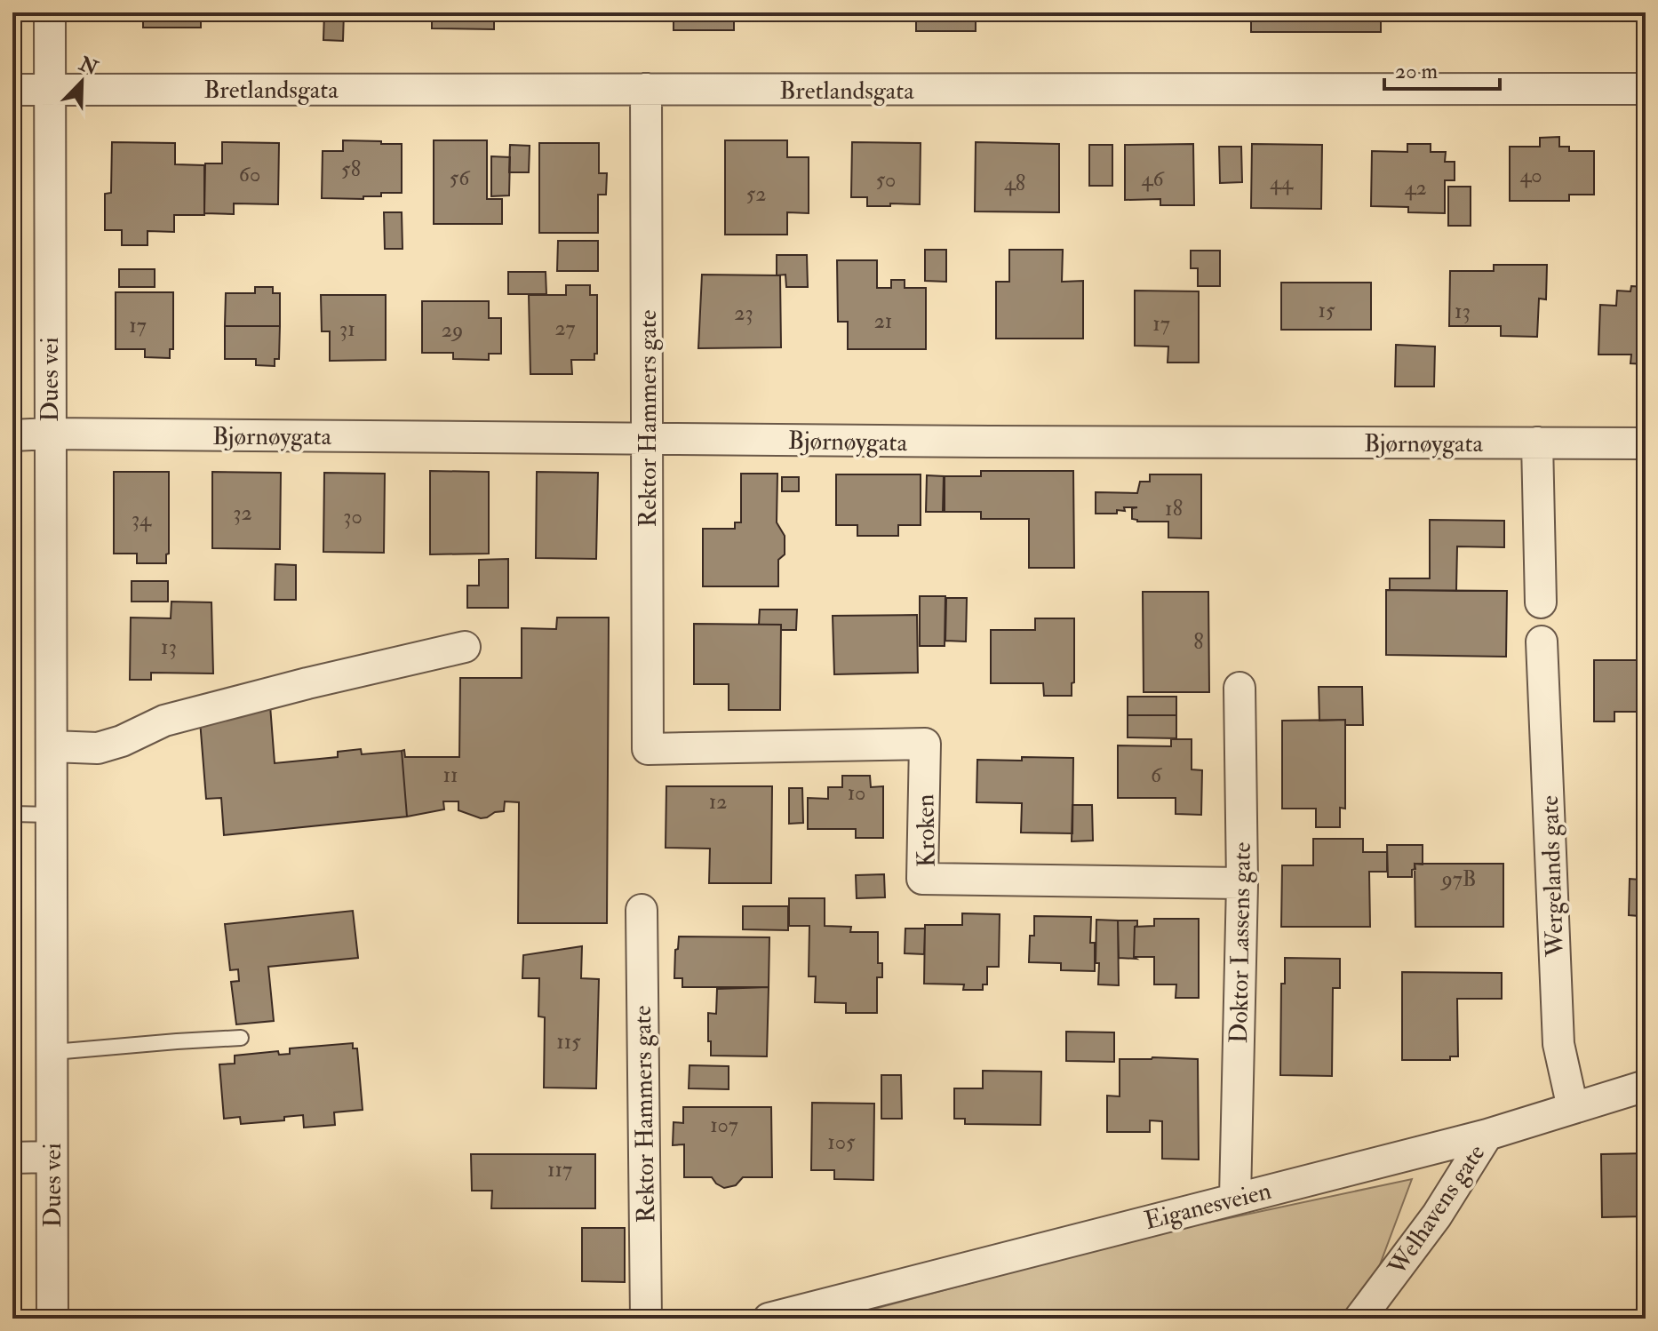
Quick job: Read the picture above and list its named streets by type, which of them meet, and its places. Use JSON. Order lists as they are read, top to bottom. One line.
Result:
{"streets":{"street":["Bretlandsgata","Dues vei","Rektor Hammers gate","Bjørnøygata","Kroken","Wergelands gate","Doktor Lassens gate","Eiganesveien","Welhavens gate"]},"crossings":[["Bretlandsgata","Dues vei"],["Bretlandsgata","Rektor Hammers gate"],["Dues vei","Bjørnøygata"],["Rektor Hammers gate","Bjørnøygata"],["Rektor Hammers gate","Kroken"],["Kroken","Doktor Lassens gate"],["Wergelands gate","Eiganesveien"],["Doktor Lassens gate","Eiganesveien"],["Eiganesveien","Welhavens gate"]],"house_numbers":["58","60","40","56","46","50","44","48","42","52","15","13","23","21","17","17","27","31","29","18","32","30","34","8","13","11","6","10","12","97B","115","107","105","117"],"scale_bar":"20 m","north":"top right"}
